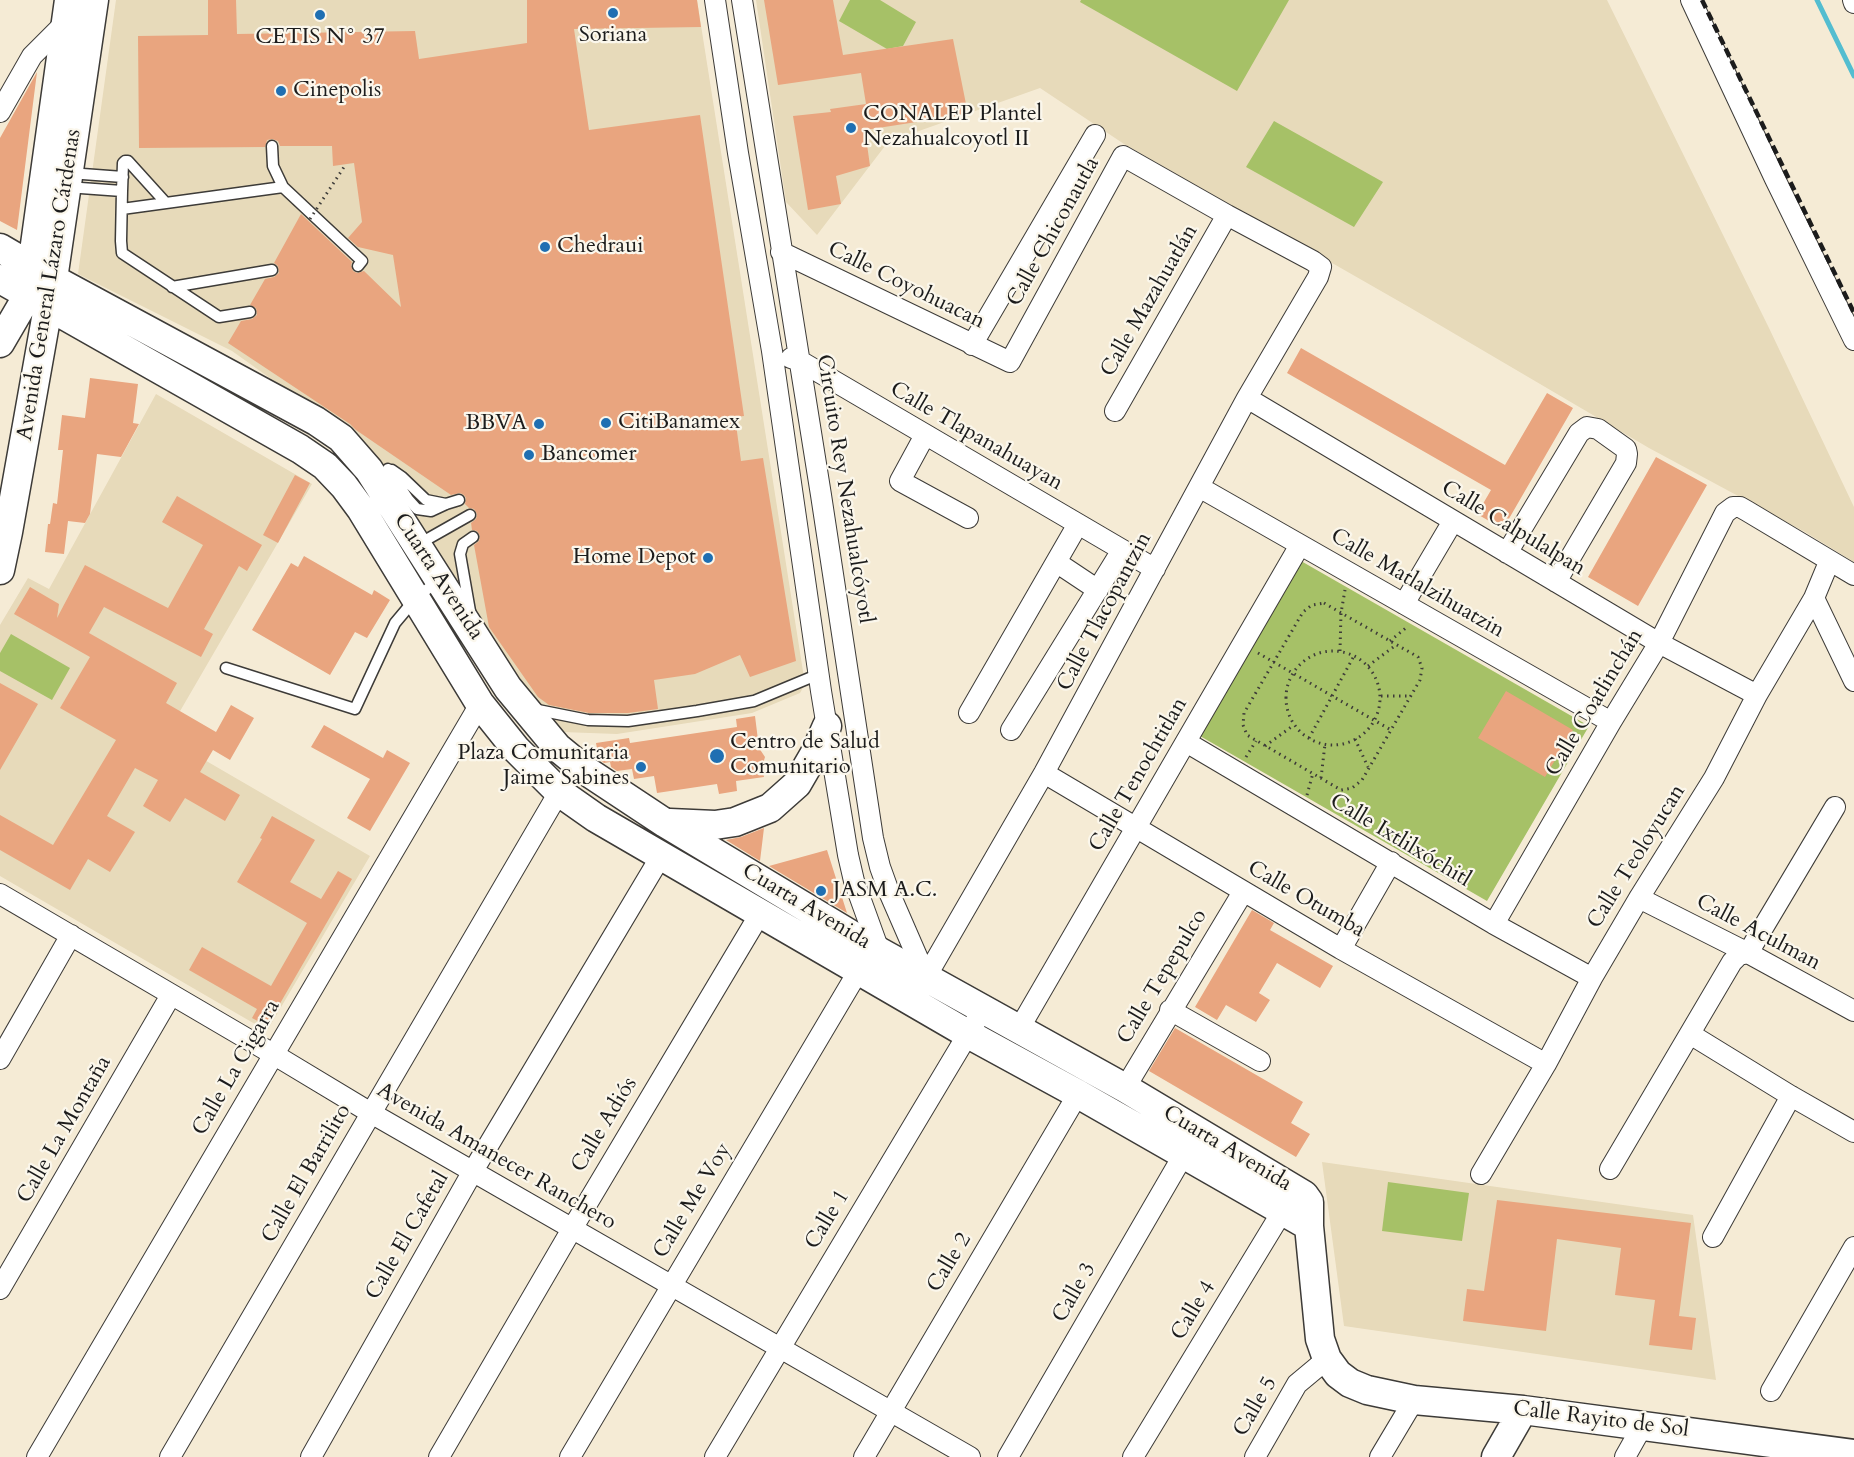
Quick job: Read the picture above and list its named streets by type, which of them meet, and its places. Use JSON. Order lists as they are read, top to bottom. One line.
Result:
{"streets":{"main road":["Avenida General Lázaro Cárdenas","Cuarta Avenida","Calle Rayito de Sol"],"street":["Calle Chiconautla","Calle Coyohuacan","Calle Mazahuatlán","Calle Tlapanahuayan","Circuito Rey Nezahualcóyotl","Calle Calpulalpan","Calle Matlalzihuatzin","Calle Tlacopantzin","Calle Coatlinchán","Calle Tenochtitlan","Calle Ixtlilxóchitl","Calle Teoloyucan","Calle Otumba","Calle Aculman","Calle Tepepulco","Calle La Cigarra","Calle Adiós","Calle La Montaña","Avenida Amanecer Ranchero","Calle El Barrilito","Calle Me Voy","Calle 1","Calle El Cafetal","Calle 2","Calle 3","Calle 4","Calle 5"]},"crossings":[["Calle Chiconautla","Calle Coyohuacan"],["Calle Chiconautla","Calle Mazahuatlán"],["Calle Chiconautla","Calle Tlacopantzin"],["Avenida General Lázaro Cárdenas","Cuarta Avenida"],["Calle Coyohuacan","Circuito Rey Nezahualcóyotl"],["Calle Mazahuatlán","Calle Tlacopantzin"],["Calle Tlapanahuayan","Circuito Rey Nezahualcóyotl"],["Calle Tlapanahuayan","Calle Tlacopantzin"],["Circuito Rey Nezahualcóyotl","Cuarta Avenida"],["Circuito Rey Nezahualcóyotl","Calle Tlacopantzin"],["Calle Calpulalpan","Calle Tlacopantzin"],["Calle Calpulalpan","Calle Coatlinchán"],["Calle Calpulalpan","Calle Teoloyucan"],["Cuarta Avenida","Calle Tlacopantzin"],["Cuarta Avenida","Calle Tenochtitlan"],["Cuarta Avenida","Calle Tepepulco"],["Cuarta Avenida","Calle La Cigarra"],["Cuarta Avenida","Calle Adiós"],["Cuarta Avenida","Calle El Barrilito"],["Cuarta Avenida","Calle Me Voy"],["Cuarta Avenida","Calle 1"],["Cuarta Avenida","Calle El Cafetal"],["Cuarta Avenida","Calle 2"],["Cuarta Avenida","Calle 3"],["Cuarta Avenida","Calle 4"],["Cuarta Avenida","Calle 5"],["Cuarta Avenida","Calle Rayito de Sol"],["Calle Matlalzihuatzin","Calle Tlacopantzin"],["Calle Matlalzihuatzin","Calle Coatlinchán"],["Calle Matlalzihuatzin","Calle Tenochtitlan"],["Calle Tlacopantzin","Calle Otumba"],["Calle Coatlinchán","Calle Ixtlilxóchitl"],["Calle Coatlinchán","Calle Teoloyucan"],["Calle Tenochtitlan","Calle Ixtlilxóchitl"],["Calle Tenochtitlan","Calle Otumba"],["Calle Ixtlilxóchitl","Calle Teoloyucan"],["Calle Teoloyucan","Calle Otumba"],["Calle Teoloyucan","Calle Aculman"],["Calle Otumba","Calle Tepepulco"],["Calle La Cigarra","Avenida Amanecer Ranchero"],["Calle Adiós","Avenida Amanecer Ranchero"],["Calle La Montaña","Avenida Amanecer Ranchero"],["Avenida Amanecer Ranchero","Calle El Barrilito"],["Avenida Amanecer Ranchero","Calle Me Voy"],["Avenida Amanecer Ranchero","Calle 1"],["Avenida Amanecer Ranchero","Calle El Cafetal"],["Avenida Amanecer Ranchero","Calle 2"],["Calle 5","Calle Rayito de Sol"]],"places":["Soriana","CETIS N° 37","Cinepolis","CONALEP Plantel Nezahualcoyotl II","Chedraui","CitiBanamex","BBVA","Bancomer","Home Depot","Centro de Salud Comunitario","Plaza Comunitaria Jaime Sabines","JASM A.C."]}
